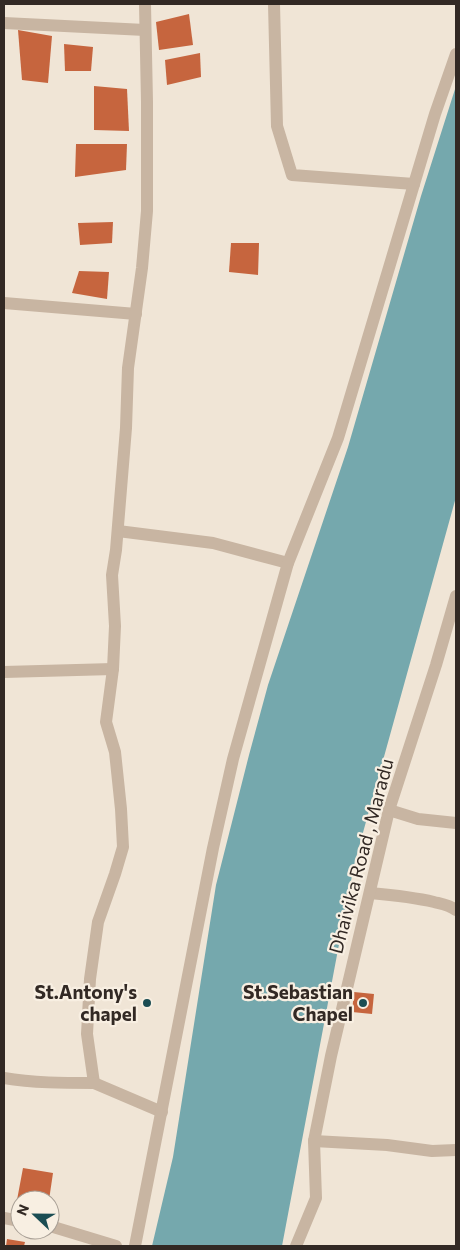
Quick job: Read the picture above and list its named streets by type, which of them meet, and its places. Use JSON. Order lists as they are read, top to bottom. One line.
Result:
{"streets":{"street":["Dhaivika Road , Maradu"]},"places":["St.Antony's chapel","St.Sebastian Chapel"],"north":"left"}
